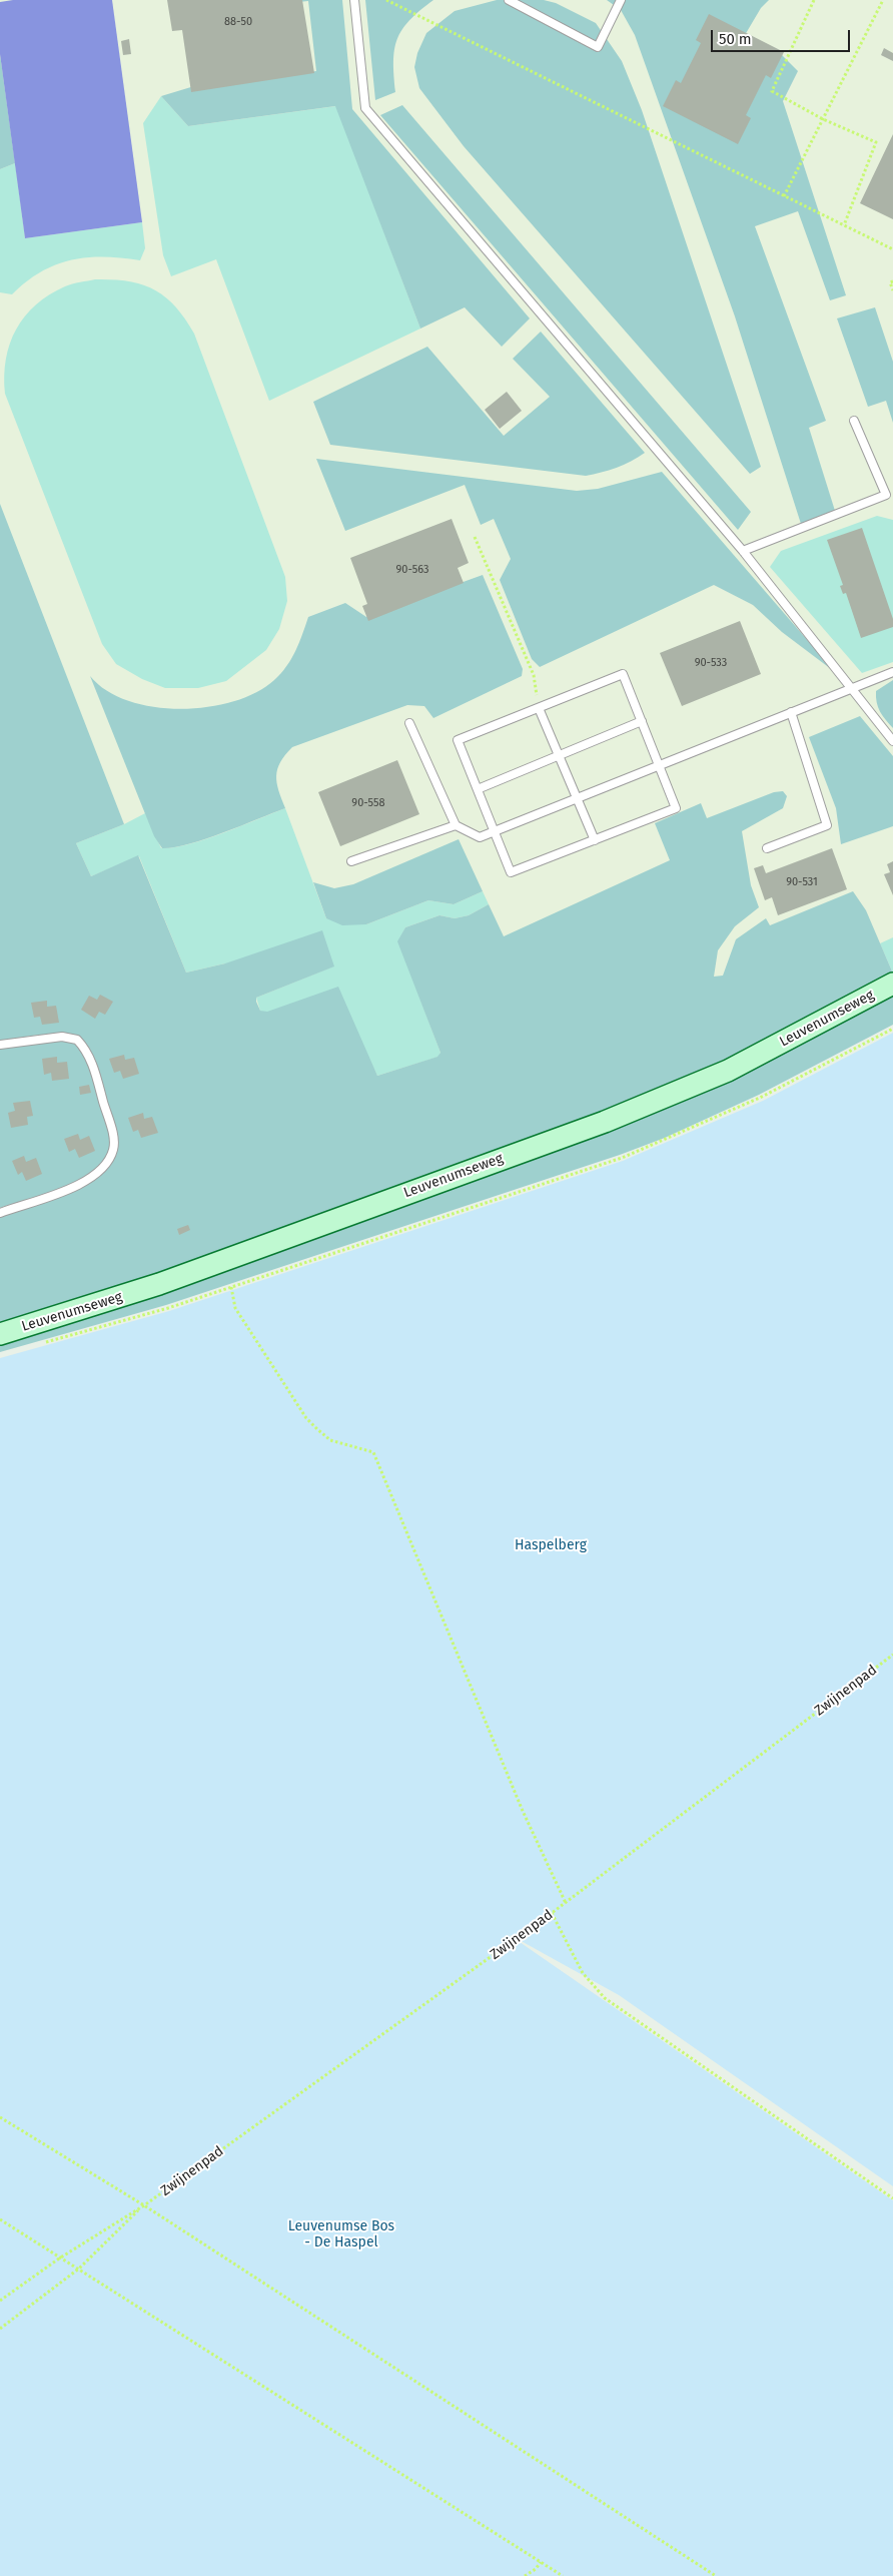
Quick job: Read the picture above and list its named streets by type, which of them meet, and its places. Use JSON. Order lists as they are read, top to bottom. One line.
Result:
{"streets":{"main road":["Leuvenumseweg"],"path":["Zwijnenpad"]},"parks":["Haspelberg","Leuvenumse Bos - De Haspel"],"house_numbers":["88-50","90-563","90-533","90-558","90-531"],"scale_bar":"50 m"}
